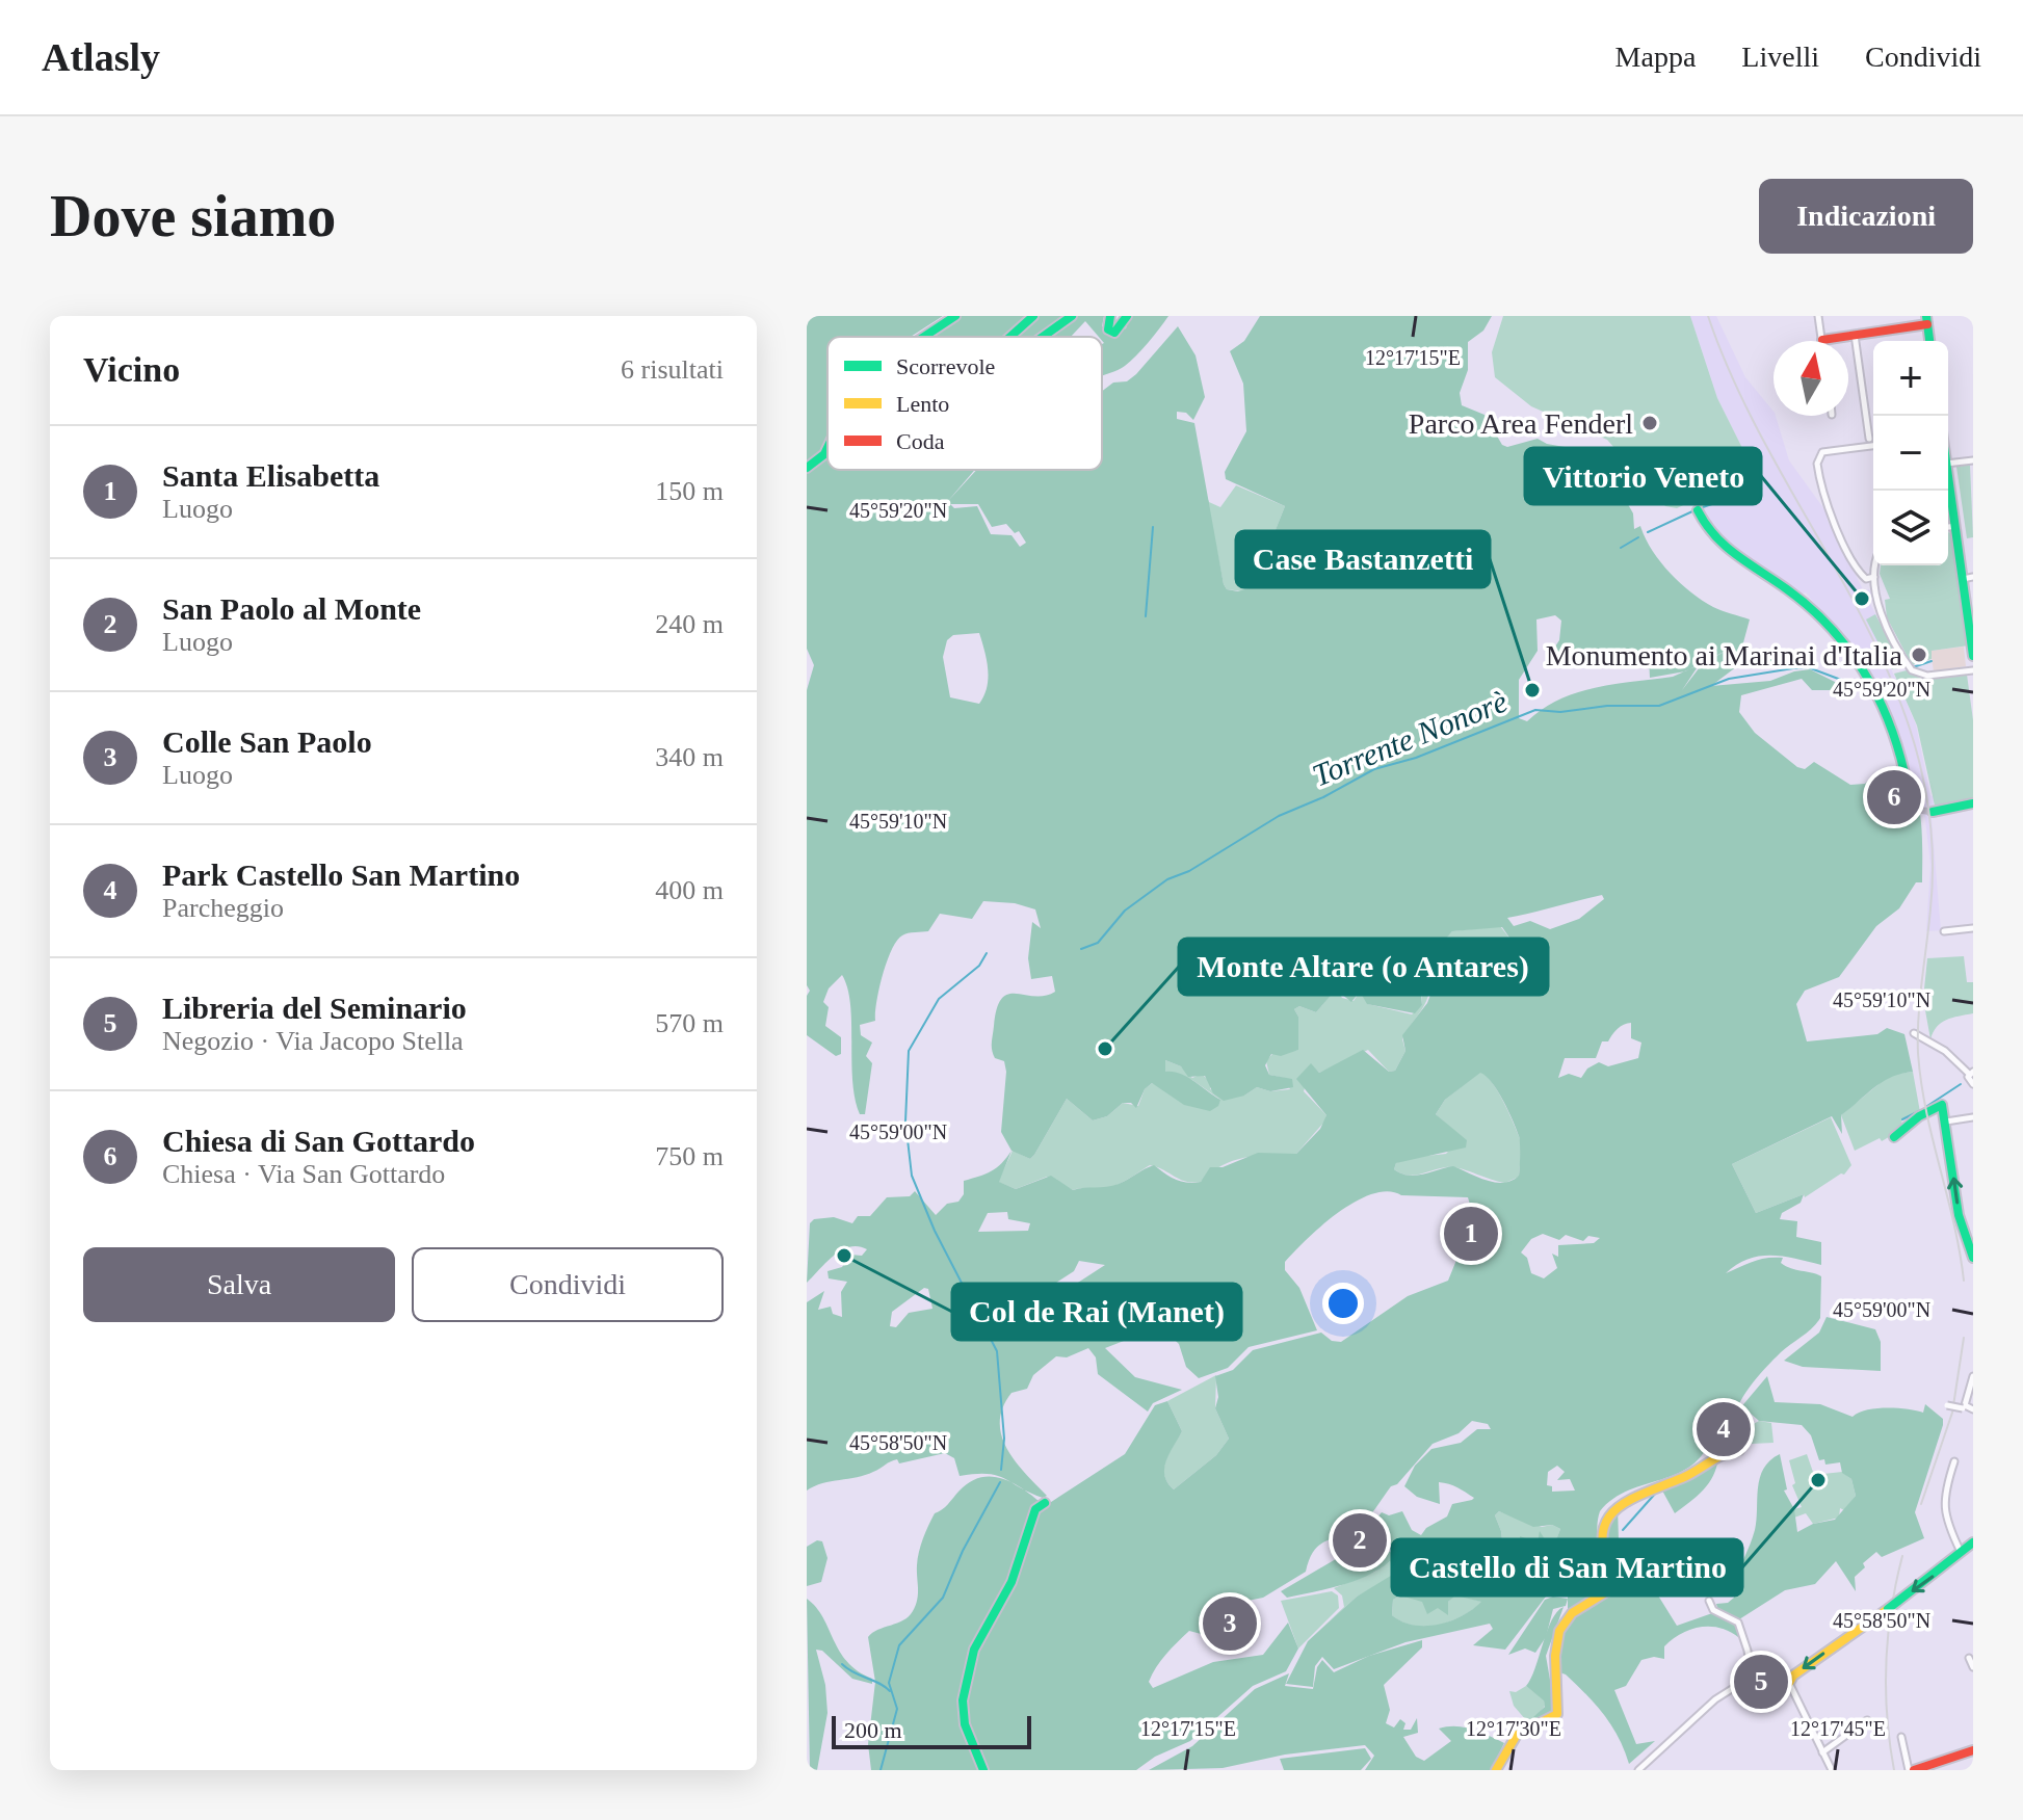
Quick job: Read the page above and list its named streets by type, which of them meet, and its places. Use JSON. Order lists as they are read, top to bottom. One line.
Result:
{"water":["Torrente Nonorè"],"places":["Parco Area Fenderl","Vittorio Veneto","Monumento ai Marinai d'Italia","Case Bastanzetti","Monte Altare (o Antares)","Col de Rai (Manet)","Castello di San Martino"],"legend":["Scorrevole","Lento","Coda"],"scale_bar":"200 m","north":"top","page":{"header":"Atlasly","nav":["Mappa","Livelli","Condividi"],"buttons":["Indicazioni",["Salva","Condividi"]],"title":"Dove siamo","heading":["Vicino","6 risultati"],"map_buttons":["+","−"],"list":[{"mark":"1","name":"Santa Elisabetta","note":"Luogo","value":"150 m"},{"mark":"2","name":"San Paolo al Monte","note":"Luogo","value":"240 m"},{"mark":"3","name":"Colle San Paolo","note":"Luogo","value":"340 m"},{"mark":"4","name":"Park Castello San Martino","note":"Parcheggio","value":"400 m"},{"mark":"5","name":"Libreria del Seminario","note":"Negozio · Via Jacopo Stella","value":"570 m"},{"mark":"6","name":"Chiesa di San Gottardo","note":"Chiesa · Via San Gottardo","value":"750 m"}],"pins":["6","1","4","2","3","5"],"scale":"200 m"},"coordinates":["12°17'15\"E","45°59'20\"N","45°59'10\"N","45°59'00\"N","45°58'50\"N","12°17'30\"E","12°17'45\"E"]}
